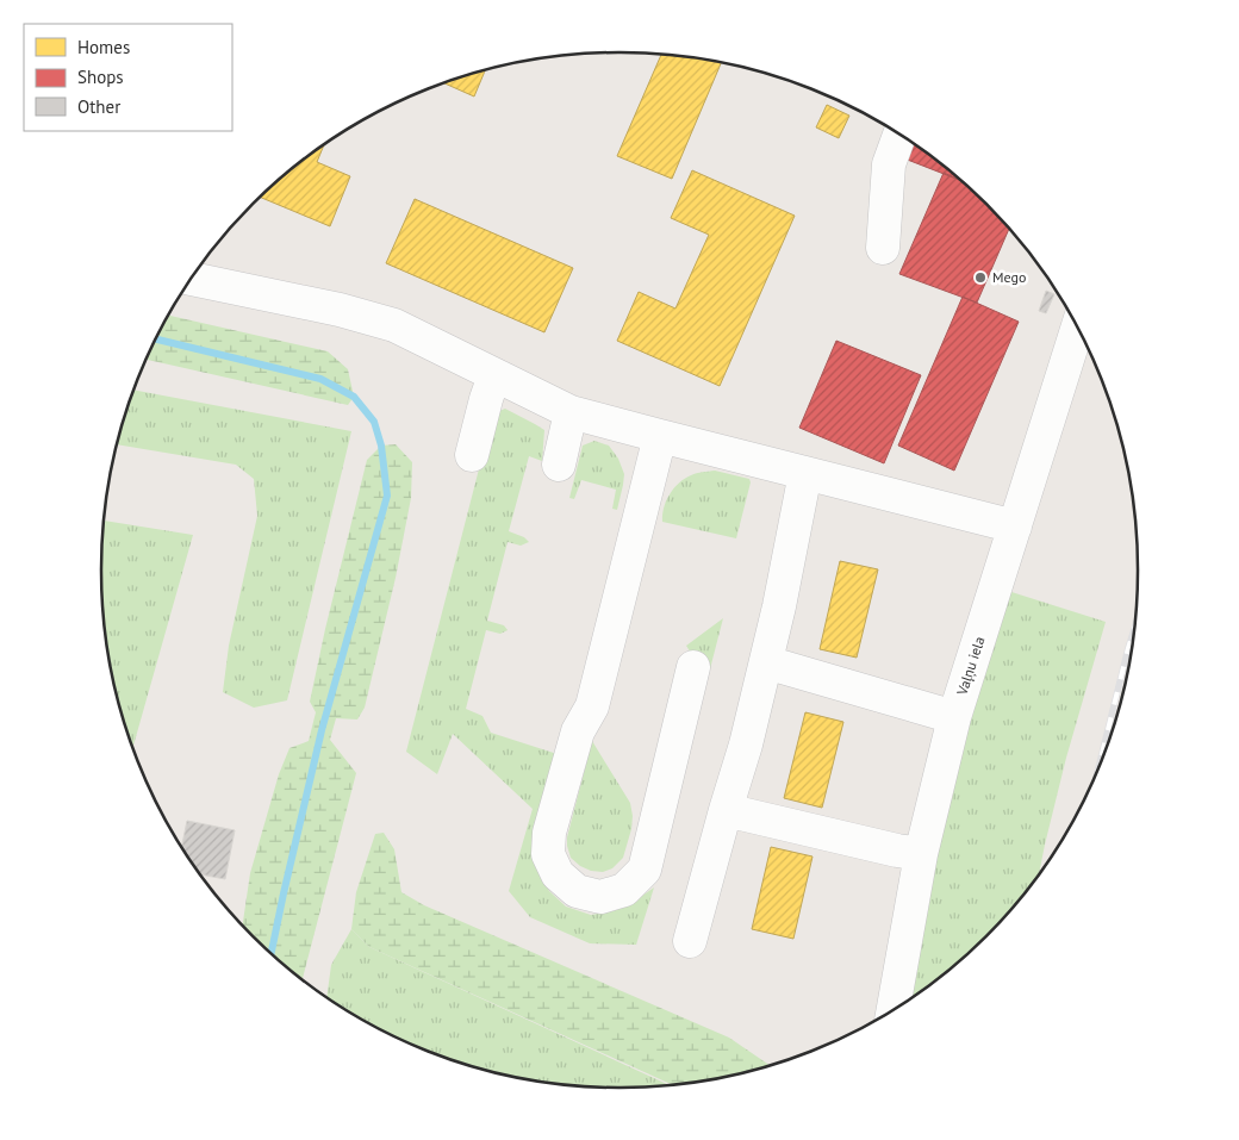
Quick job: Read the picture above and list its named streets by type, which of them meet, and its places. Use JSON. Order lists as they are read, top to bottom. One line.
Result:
{"streets":{"street":["Vaļņu iela"]},"places":["Mego"],"legend":["Homes","Shops","Other"]}
